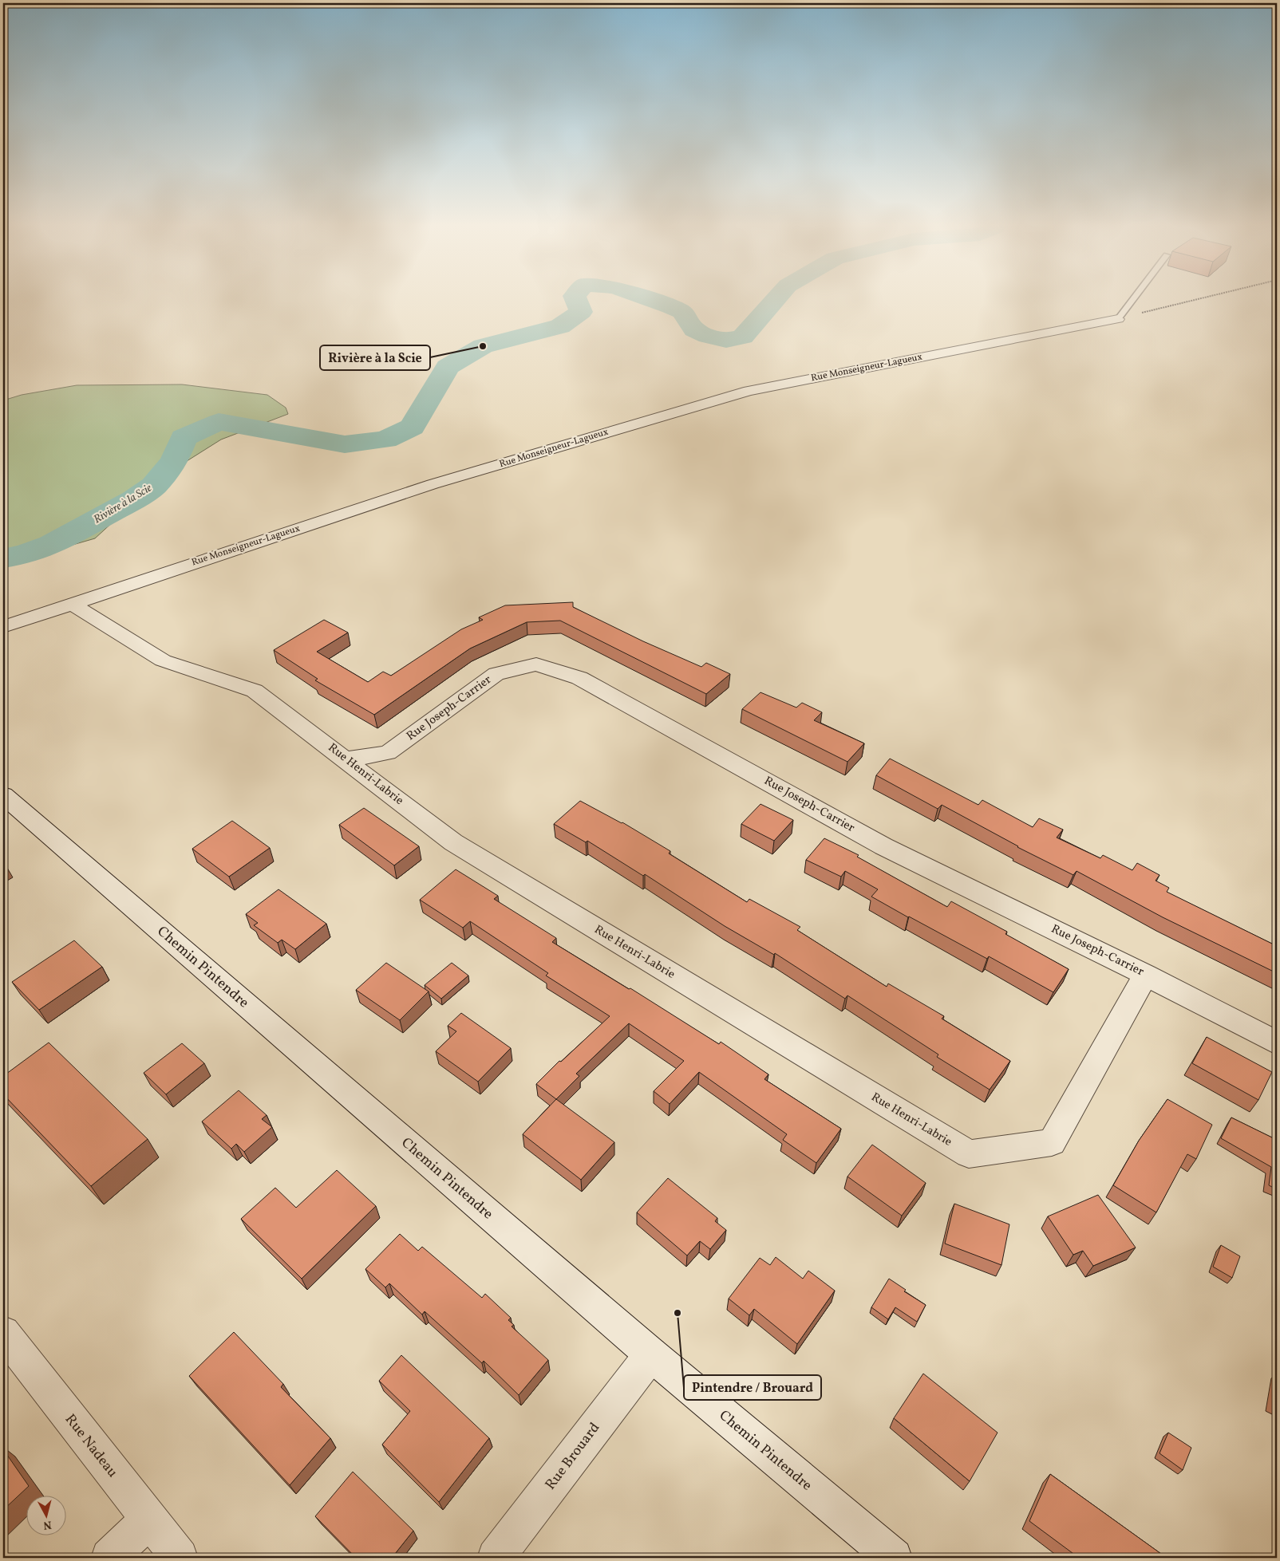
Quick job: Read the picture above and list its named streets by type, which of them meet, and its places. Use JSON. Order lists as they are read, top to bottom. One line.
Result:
{"streets":{"street":["Rue Monseigneur-Lagueux","Rue Joseph-Carrier","Rue Henri-Labrie","Chemin Pintendre","Rue Nadeau","Rue Brouard"]},"crossings":[["Rue Monseigneur-Lagueux","Rue Henri-Labrie"],["Rue Joseph-Carrier","Rue Henri-Labrie"],["Chemin Pintendre","Rue Brouard"]],"water":["Rivière à la Scie"],"places":["Rivière à la Scie","Pintendre / Brouard"],"north":"bottom"}
